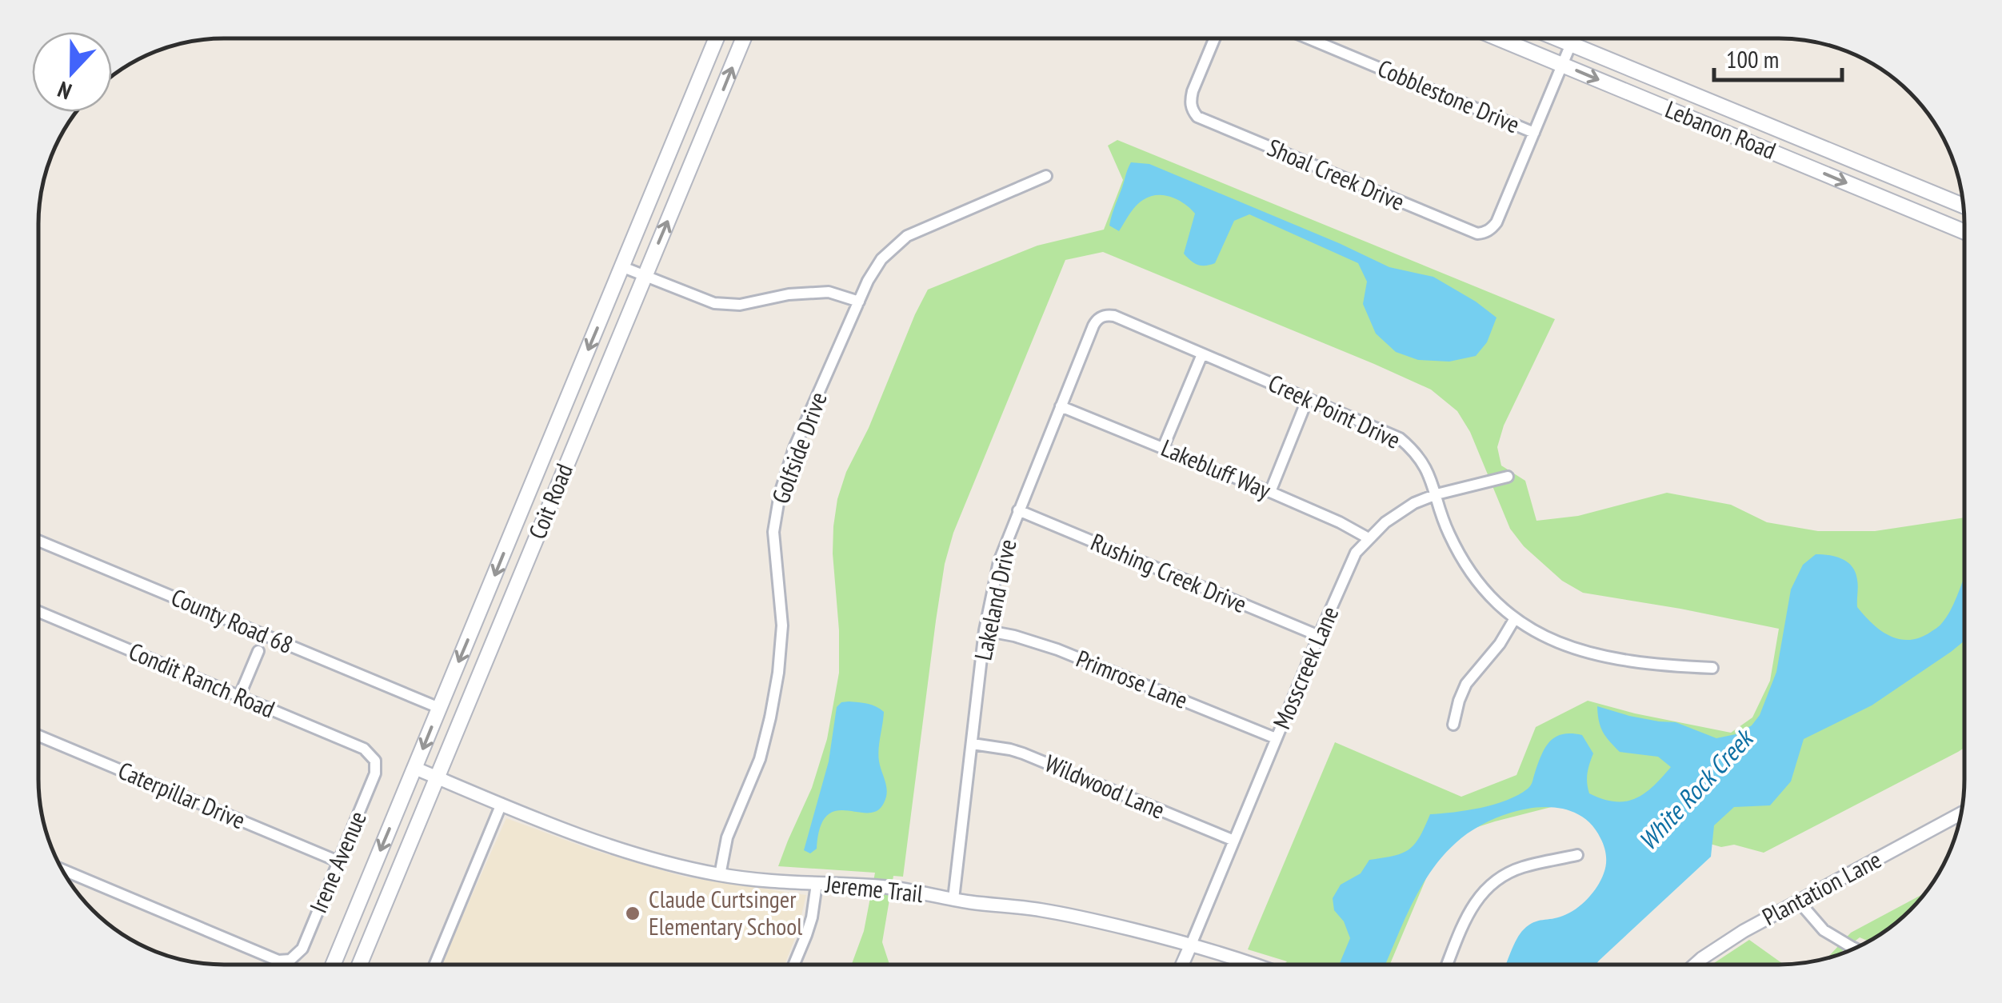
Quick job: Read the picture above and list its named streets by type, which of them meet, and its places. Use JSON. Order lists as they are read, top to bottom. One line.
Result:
{"streets":{"main road":["Lebanon Road","Coit Road"],"street":["Cobblestone Drive","Shoal Creek Drive","Creek Point Drive","Golfside Drive","Lakebluff Way","Rushing Creek Drive","Lakeland Drive","County Road 68","Mosscreek Lane","Primrose Lane","Condit Ranch Road","Wildwood Lane","Caterpillar Drive","Irene Avenue","Plantation Lane","Jereme Trail"]},"crossings":[["Cobblestone Drive","Shoal Creek Drive"],["Creek Point Drive","Lakeland Drive"],["Creek Point Drive","Mosscreek Lane"],["Golfside Drive","Jereme Trail"],["Lakebluff Way","Lakeland Drive"],["Lakebluff Way","Mosscreek Lane"],["Coit Road","County Road 68"],["Coit Road","Jereme Trail"],["Rushing Creek Drive","Lakeland Drive"],["Rushing Creek Drive","Mosscreek Lane"],["Lakeland Drive","Primrose Lane"],["Lakeland Drive","Wildwood Lane"],["Lakeland Drive","Jereme Trail"],["Mosscreek Lane","Primrose Lane"],["Mosscreek Lane","Wildwood Lane"],["Mosscreek Lane","Jereme Trail"],["Condit Ranch Road","Irene Avenue"],["Caterpillar Drive","Irene Avenue"]],"water":["White Rock Creek"],"places":["Claude Curtsinger Elementary School"],"scale_bar":"100 m","north":"bottom"}
